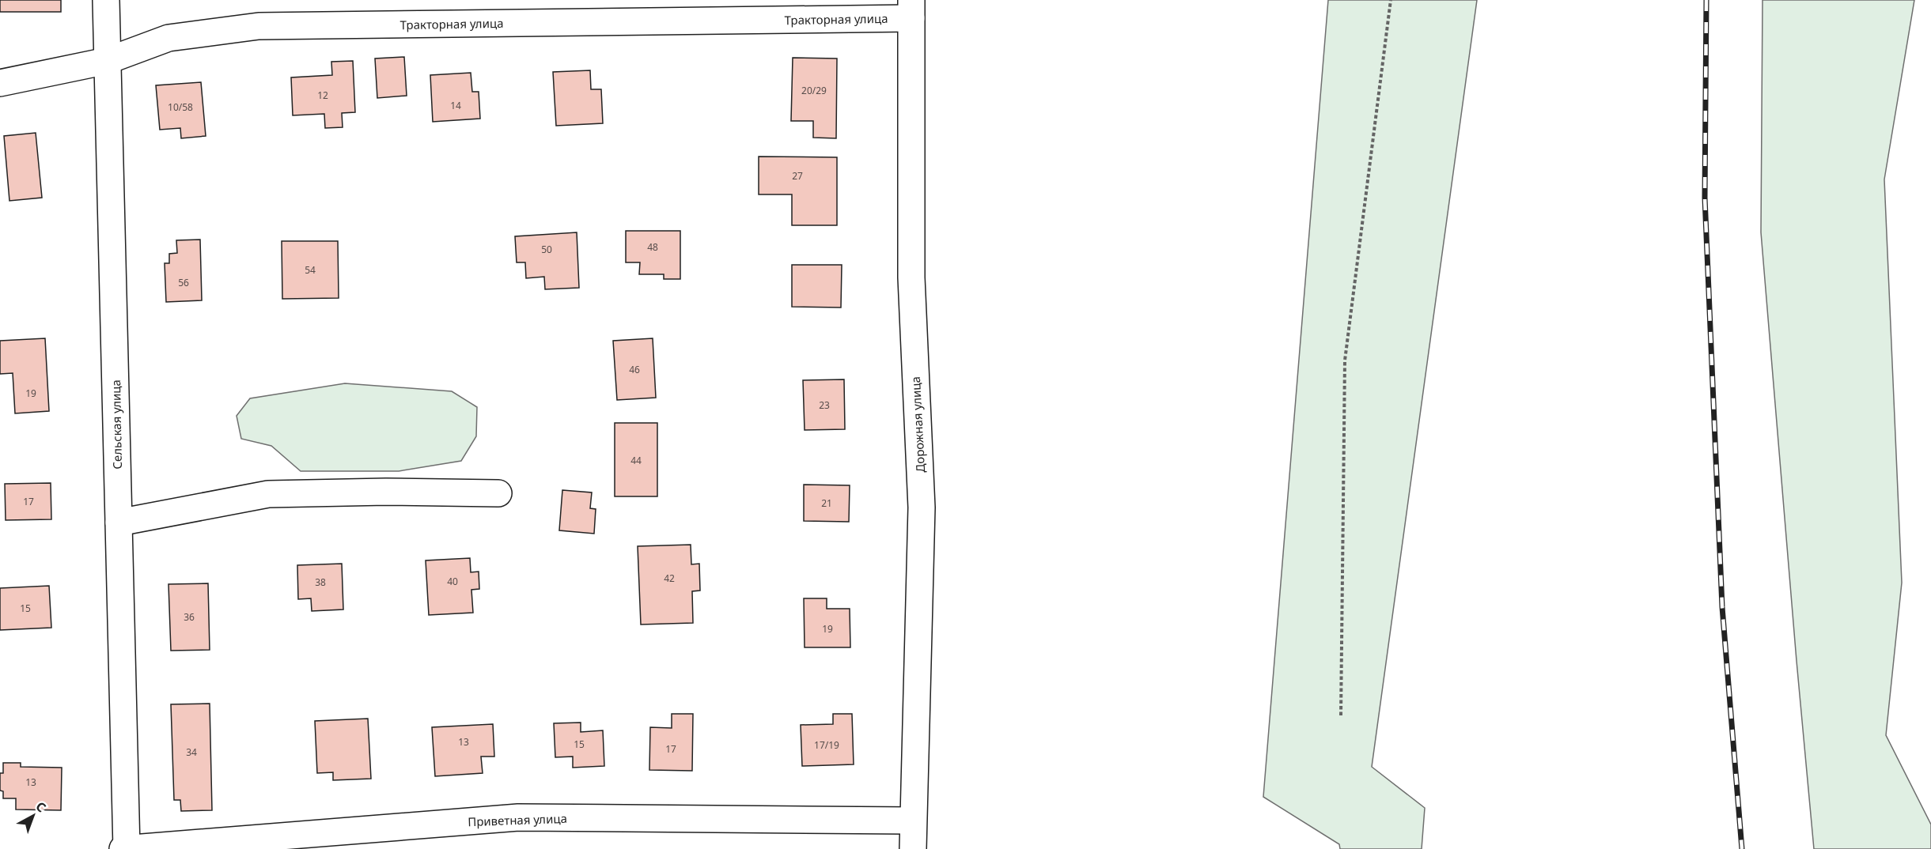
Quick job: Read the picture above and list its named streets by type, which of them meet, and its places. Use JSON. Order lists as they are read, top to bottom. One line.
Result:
{"streets":{"street":["Тракторная улица","Сельская улица","Дорожная улица","Приветная улица"]},"crossings":[["Тракторная улица","Сельская улица"],["Тракторная улица","Дорожная улица"],["Сельская улица","Приветная улица"],["Дорожная улица","Приветная улица"]],"house_numbers":["20/29","12","14","10/58","27","48","50","54","56","46","19","23","44","17","21","42","40","38","15","36","19","13","15","17/19","17","34","13"],"north":"top right"}
